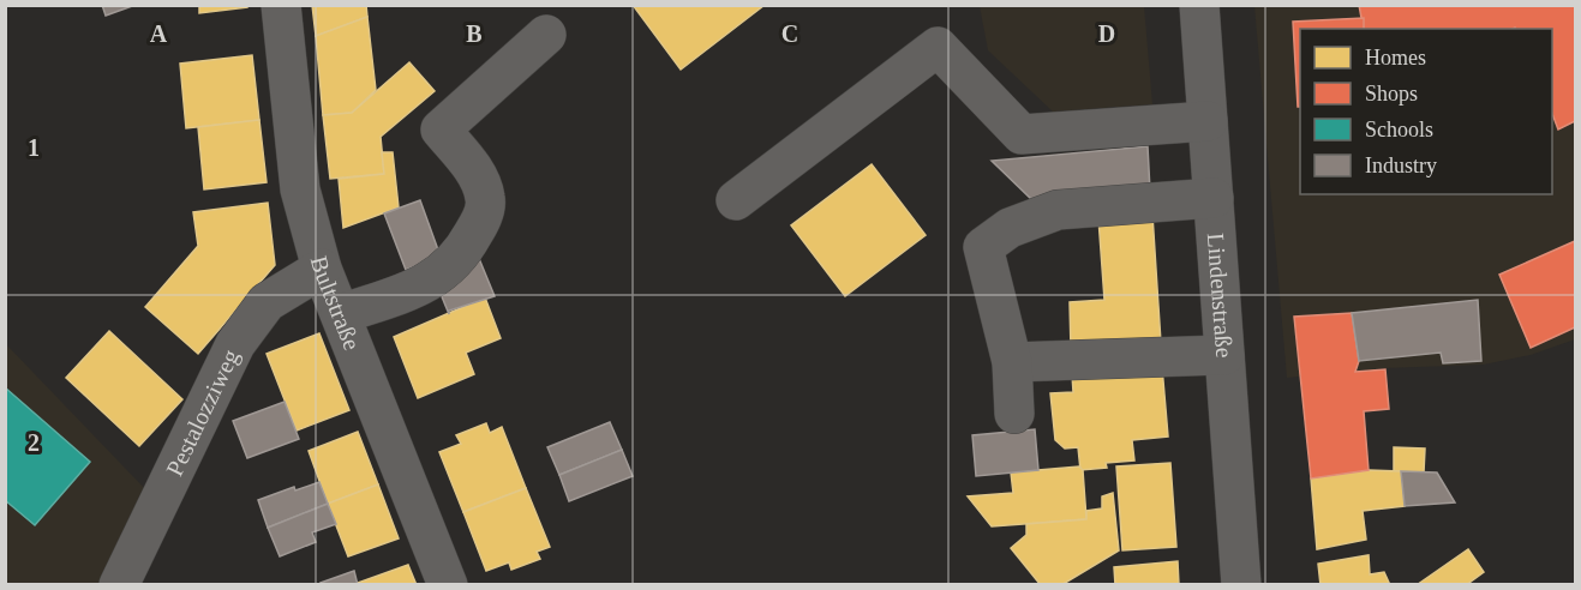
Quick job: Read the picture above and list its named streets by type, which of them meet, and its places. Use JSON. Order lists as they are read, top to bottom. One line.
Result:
{"streets":{"street":["Lindenstraße","Bultstraße","Pestalozziweg"]},"crossings":[["Bultstraße","Pestalozziweg"]],"legend":["Homes","Shops","Schools","Industry"],"grid":{"columns":["A","B","C","D"],"rows":["1","2"]}}
